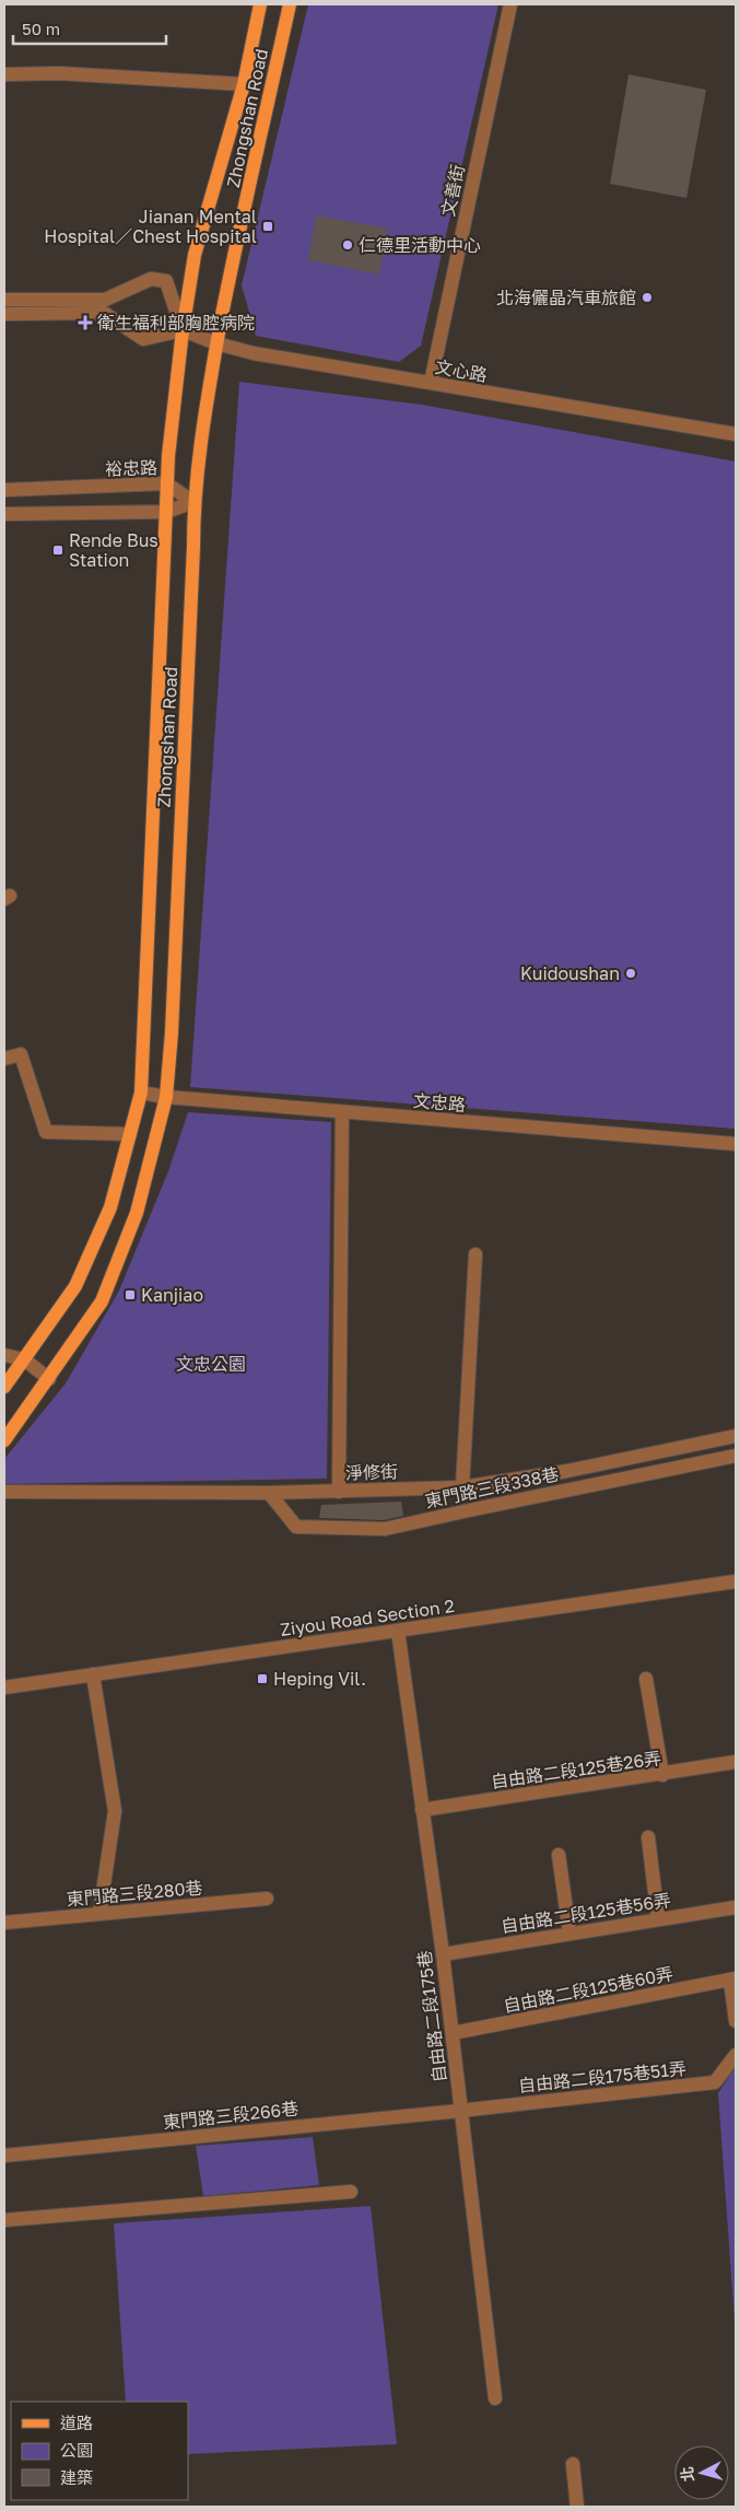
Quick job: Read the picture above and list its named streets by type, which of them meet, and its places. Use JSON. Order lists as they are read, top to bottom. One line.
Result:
{"streets":{"main road":["Zhongshan Road"],"street":["文善街","文心路","裕忠路","文忠路","淨修街","東門路三段338巷","Ziyou Road Section 2","自由路二段125巷26弄","東門路三段280巷","自由路二段125巷56弄","自由路二段125巷60弄","自由路二段175巷","自由路二段175巷51弄","東門路三段266巷"]},"crossings":[["Zhongshan Road","文心路"],["Zhongshan Road","裕忠路"],["Zhongshan Road","文忠路"],["文善街","文心路"],["淨修街","東門路三段338巷"],["Ziyou Road Section 2","自由路二段175巷"],["自由路二段125巷26弄","自由路二段175巷"],["自由路二段125巷56弄","自由路二段175巷"],["自由路二段125巷60弄","自由路二段175巷"],["自由路二段175巷","自由路二段175巷51弄"],["自由路二段175巷","東門路三段266巷"],["自由路二段175巷51弄","東門路三段266巷"]],"parks":["文忠公園"],"places":{"transit":["Jianan Mental Hospital／Chest Hospital","Rende Bus Station","Kanjiao","Heping Vil."],"other":["仁德里活動中心","北海儷晶汽車旅館","Kuidoushan"],"health":["衛生福利部胸腔病院"]},"legend":["道路","公園","建築"],"scale_bar":"50 m","north":"left"}
